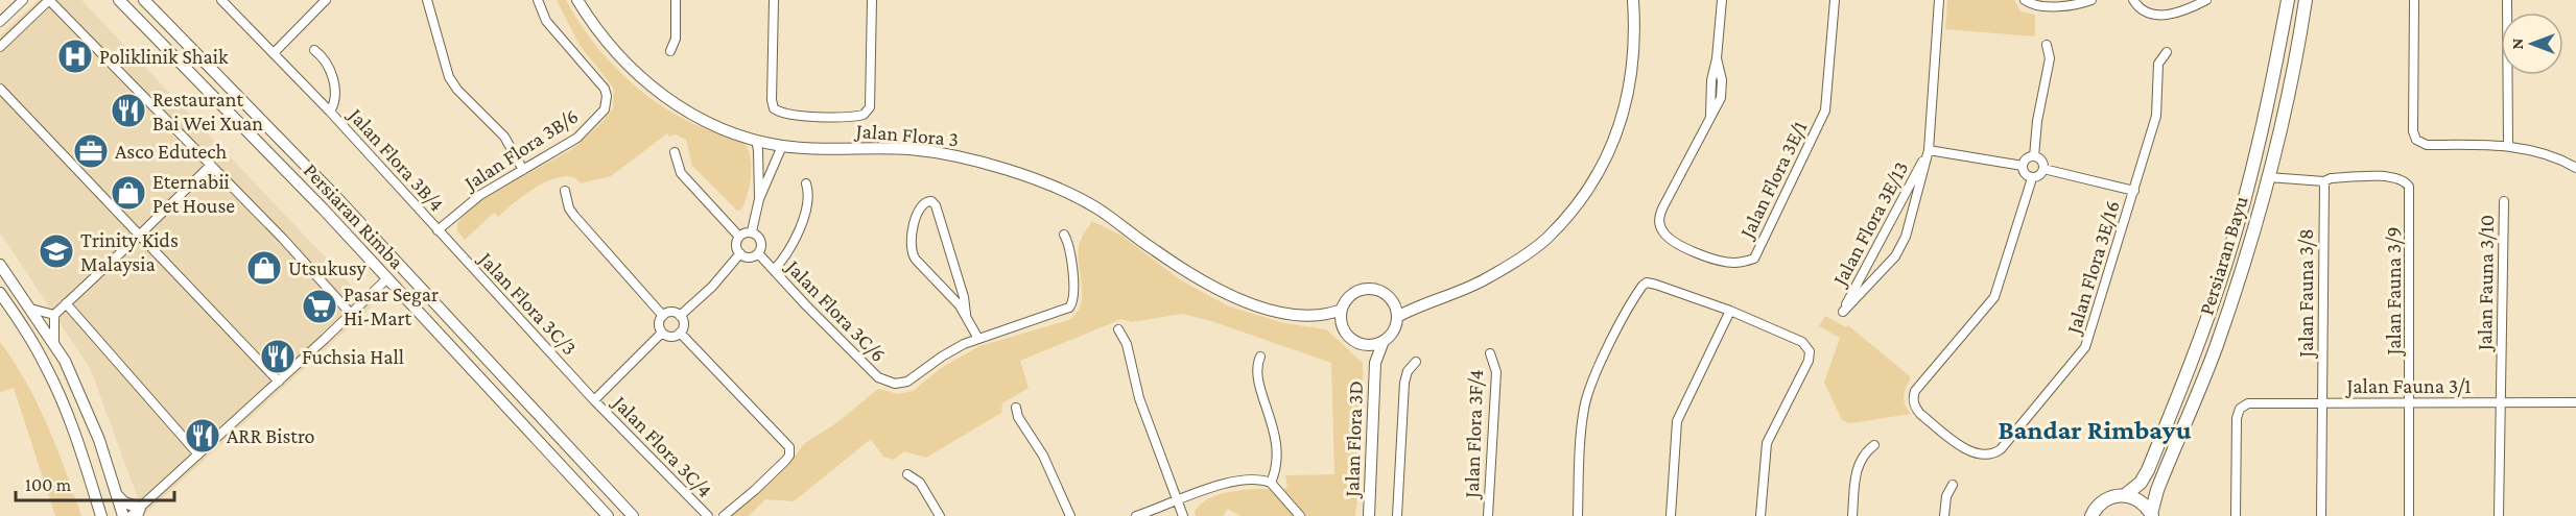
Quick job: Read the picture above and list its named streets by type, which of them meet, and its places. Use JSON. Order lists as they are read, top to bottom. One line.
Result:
{"streets":{"main road":["Persiaran Bayu"],"street":["Jalan Flora 3","Jalan Flora 3B/6","Jalan Flora 3B/4","Jalan Flora 3E/1","Persiaran Rimba","Jalan Flora 3E/13","Jalan Flora 3E/16","Jalan Fauna 3/10","Jalan Fauna 3/9","Jalan Fauna 3/8","Jalan Flora 3C/3","Jalan Flora 3C/6","Jalan Fauna 3/1","Jalan Flora 3F/4","Jalan Flora 3D","Jalan Flora 3C/4"]},"crossings":[["Jalan Flora 3","Jalan Flora 3D"],["Jalan Flora 3B/6","Jalan Flora 3B/4"],["Jalan Flora 3B/6","Jalan Flora 3C/3"],["Jalan Flora 3B/4","Jalan Flora 3C/3"],["Jalan Fauna 3/10","Jalan Fauna 3/1"],["Jalan Fauna 3/9","Jalan Fauna 3/8"],["Jalan Fauna 3/9","Jalan Fauna 3/1"],["Jalan Fauna 3/8","Jalan Fauna 3/1"],["Jalan Flora 3C/3","Jalan Flora 3C/4"]],"districts":["Bandar Rimbayu"],"places":{"hospital":["Poliklinik Shaik"],"restaurant":["Restaurant Bai Wei Xuan","Fuchsia Hall","ARR Bistro"],"office":["Asco Edutech"],"shop":["Eternabii Pet House","Utsukusy"],"school or university":["Trinity Kids Malaysia"],"supermarket":["Pasar Segar Hi-Mart"]},"scale_bar":"100 m","north":"left"}
